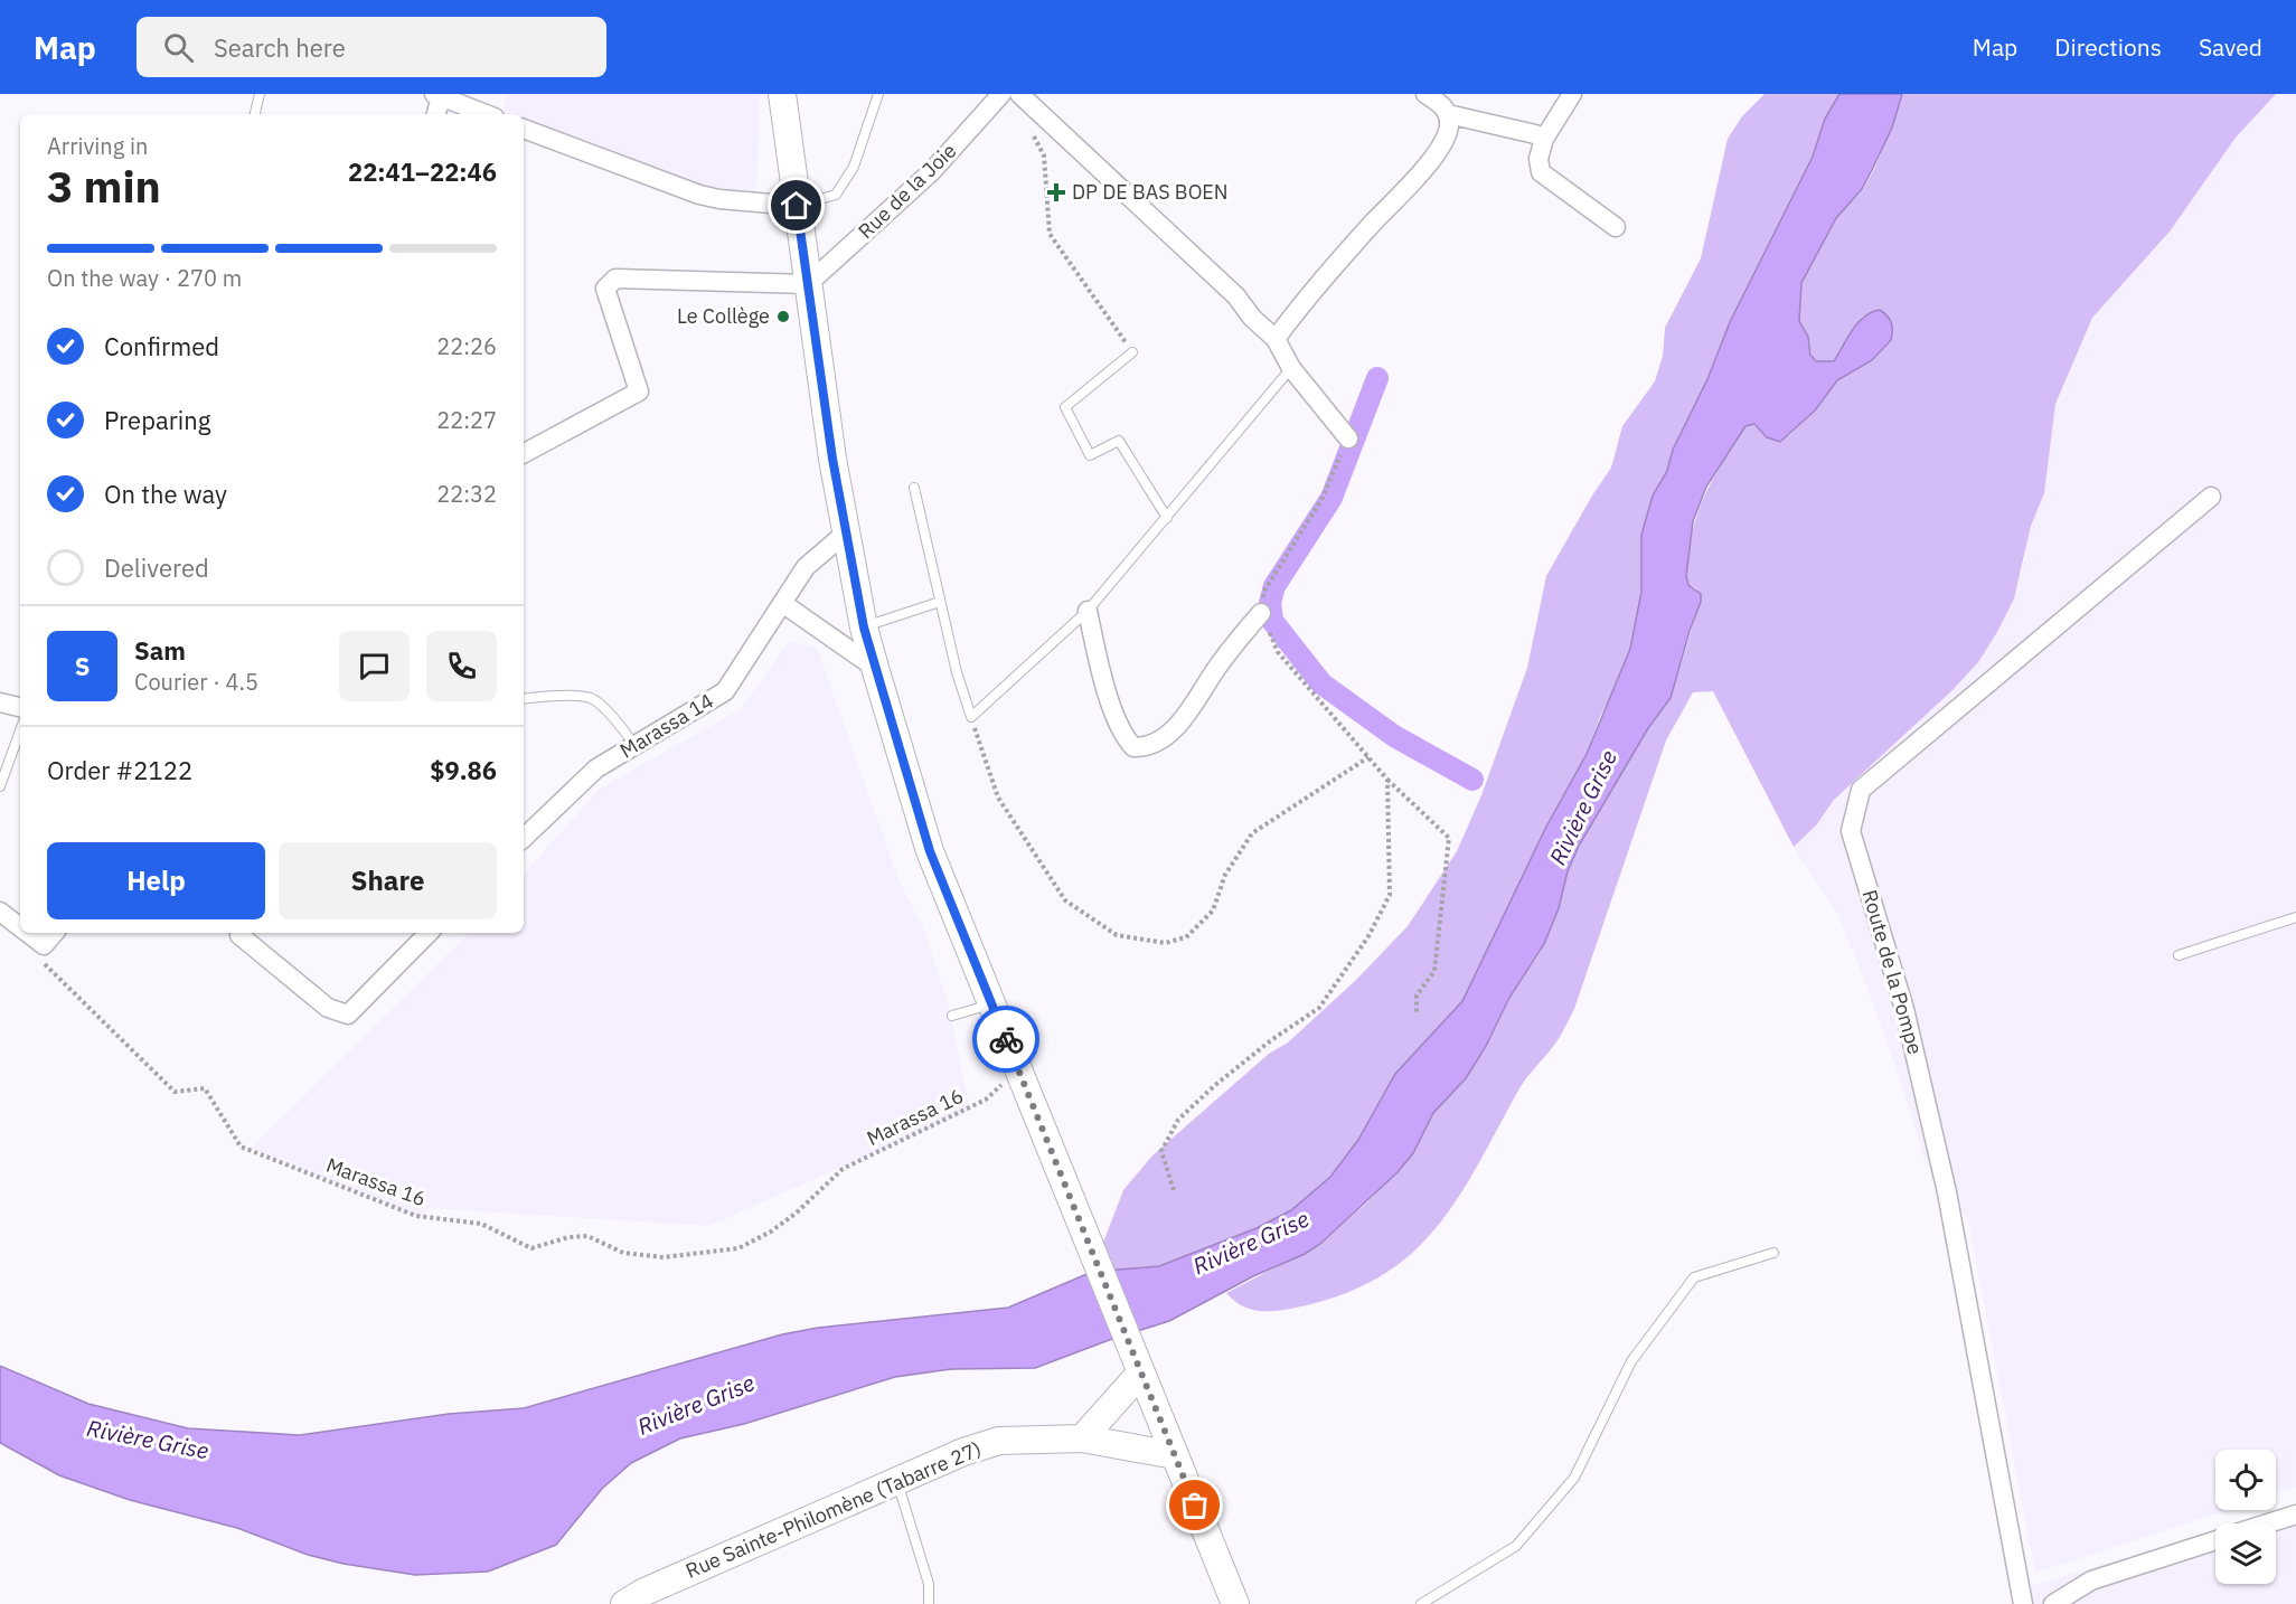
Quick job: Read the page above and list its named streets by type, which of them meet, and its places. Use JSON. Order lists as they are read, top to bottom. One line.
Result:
{"streets":{"main road":["Rue Sainte-Philomène (Tabarre 27)"],"street":["Rue de la Joie","Marassa 14","Route de la Pompe"],"path":["Marassa 16"]},"water":["Rivière Grise"],"places":{"health":["DP DE BAS BOEN"],"other":["Le Collège"]},"page":{"header":"Map","search":"Search here","nav":["Map","Directions","Saved"],"heading":["3 min","Arriving in","22:41–22:46"],"panel":["Sam","Courier · 4.5","Order #2122","$9.86"],"bar":"On the way · 270 m","list":[["Confirmed","22:26"],["Preparing","22:27"],["On the way","22:32"],"Delivered"],"round":"S","buttons":["Help","Share"]}}
